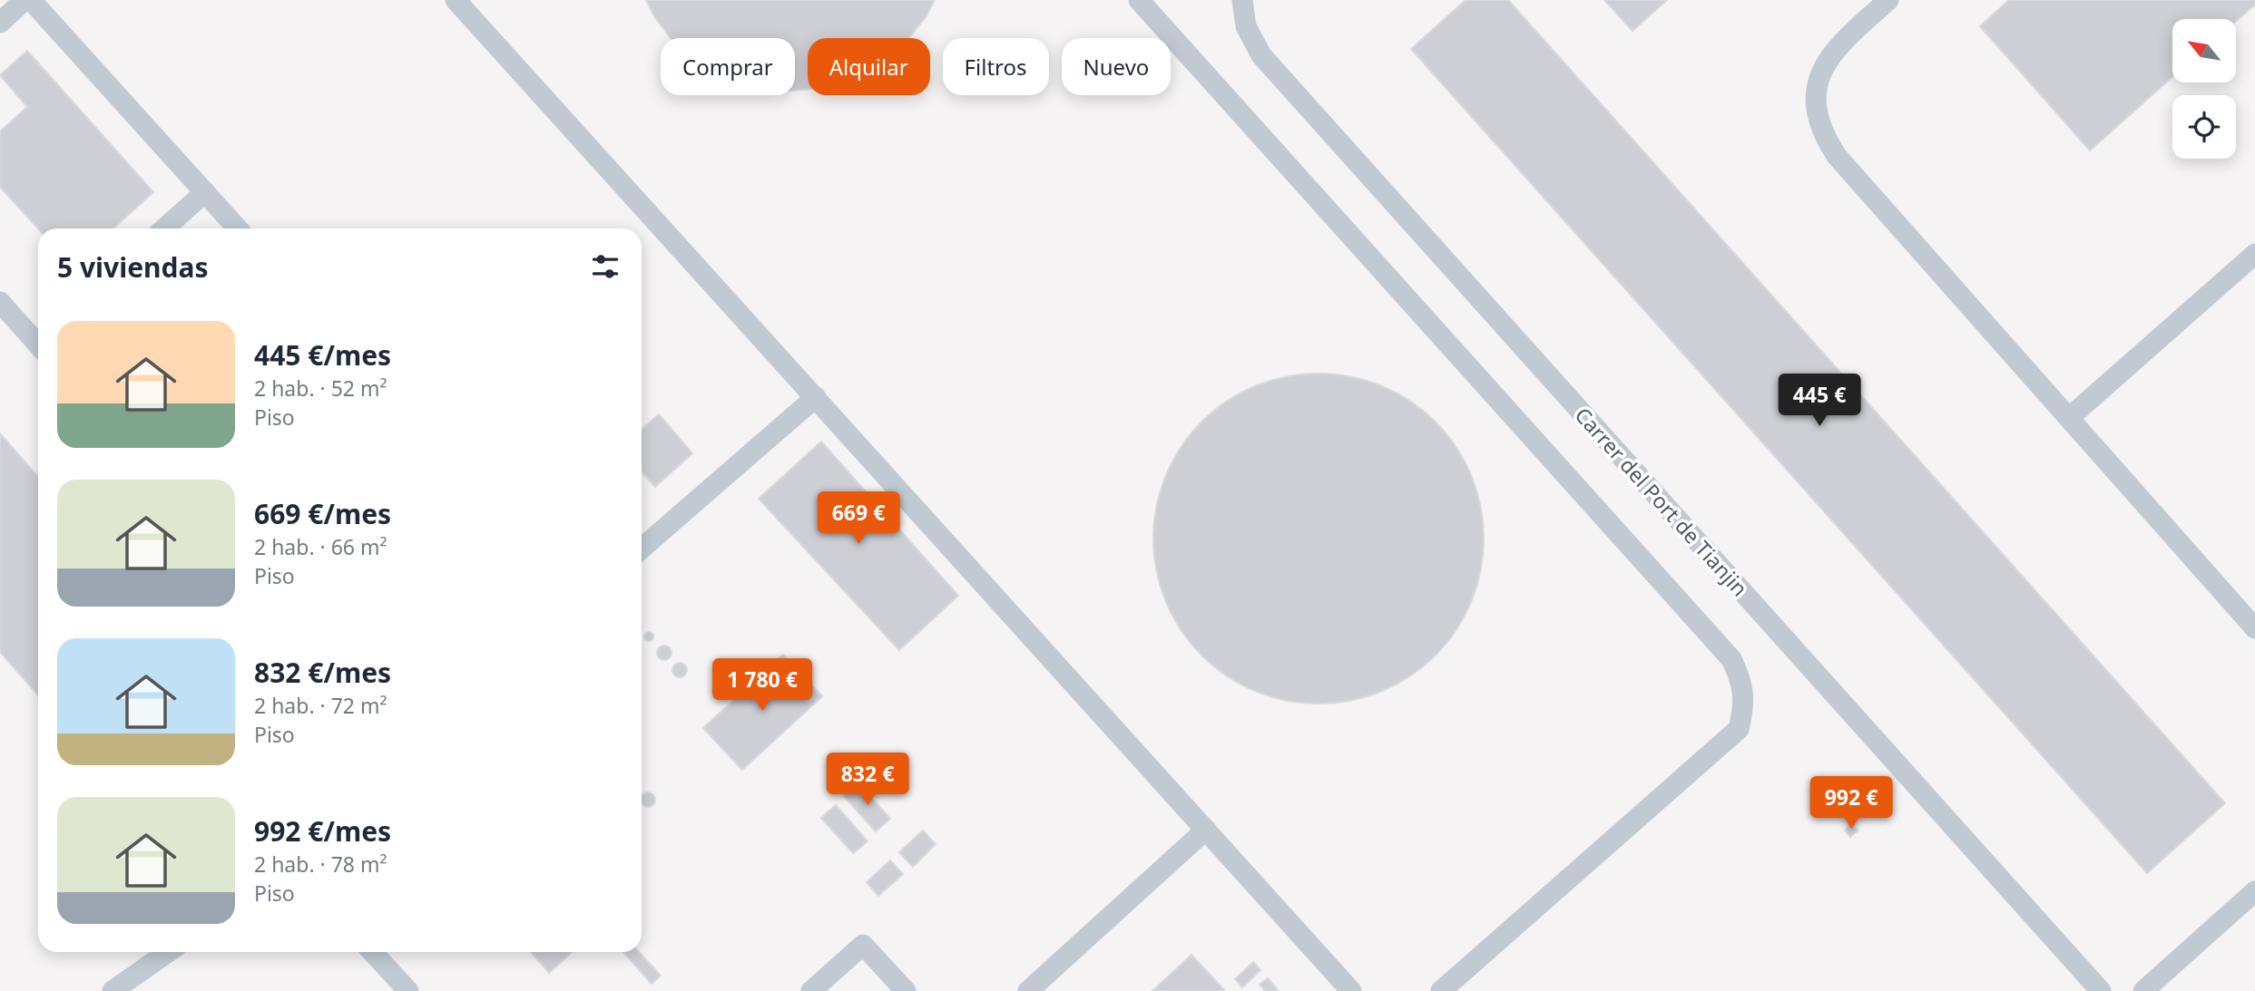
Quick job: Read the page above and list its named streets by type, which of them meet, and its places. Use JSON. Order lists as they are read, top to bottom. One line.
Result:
{"streets":{"lane":["Carrer del Port de Tianjin"]},"north":"top left","page":{"chip":["Comprar","Alquilar","Filtros","Nuevo"],"heading":"5 viviendas","list":[{"name":"445 €/mes","note":"2 hab. · 52 m² · Piso"},{"name":"669 €/mes","note":"2 hab. · 66 m² · Piso"},{"name":"832 €/mes","note":"2 hab. · 72 m² · Piso"},{"name":"992 €/mes","note":"2 hab. · 78 m² · Piso"}],"price":["445 €","669 €","1 780 €","832 €","992 €"]}}
